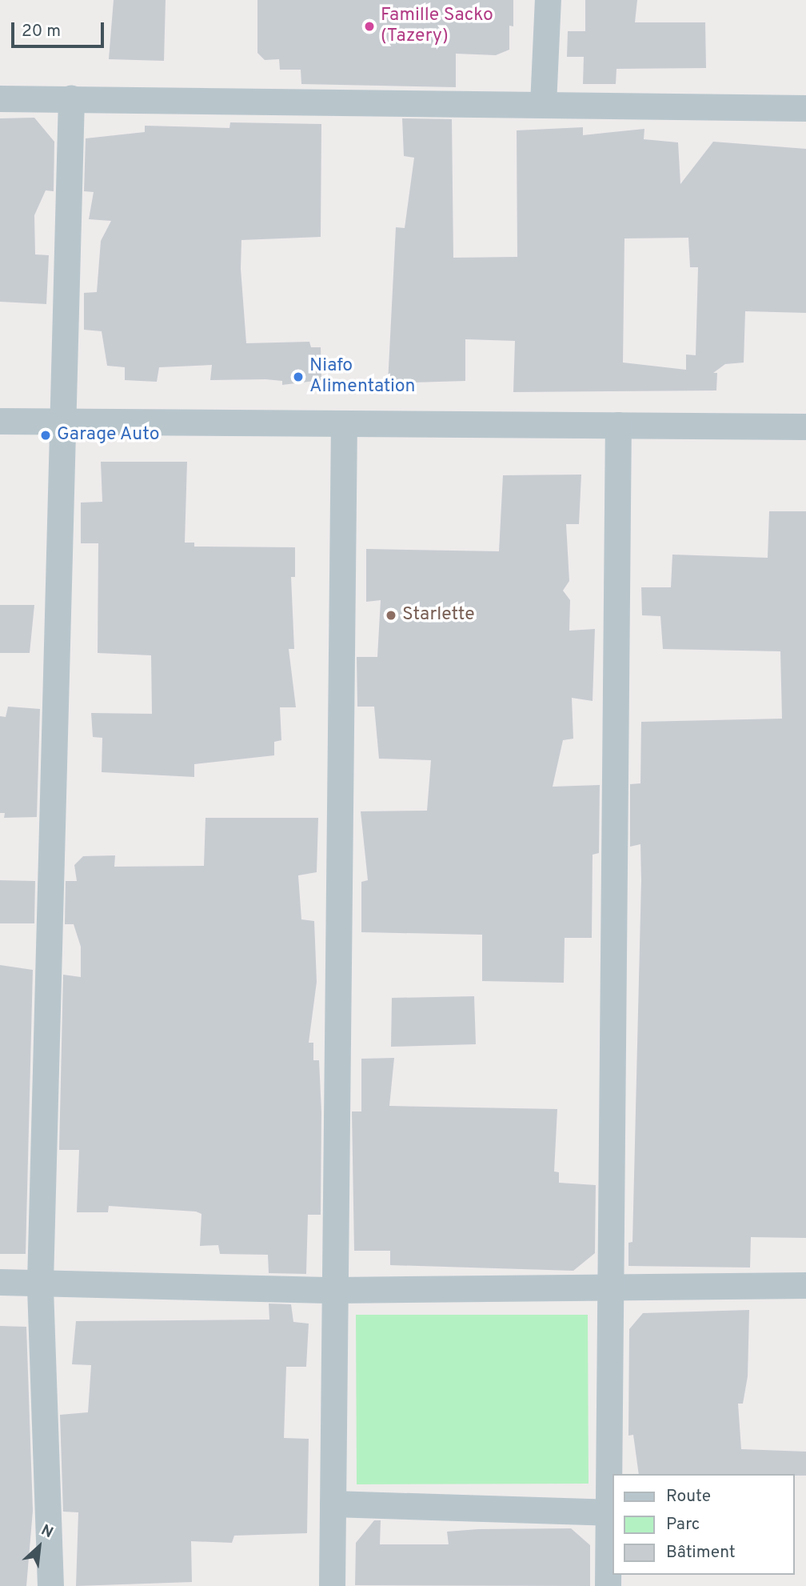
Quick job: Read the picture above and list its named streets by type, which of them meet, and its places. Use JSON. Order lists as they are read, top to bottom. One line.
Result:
{"places":["Famille Sacko (Tazery)","Niafo Alimentation","Garage Auto","Starlette"],"legend":["Route","Parc","Bâtiment"],"scale_bar":"20 m","north":"top right"}
